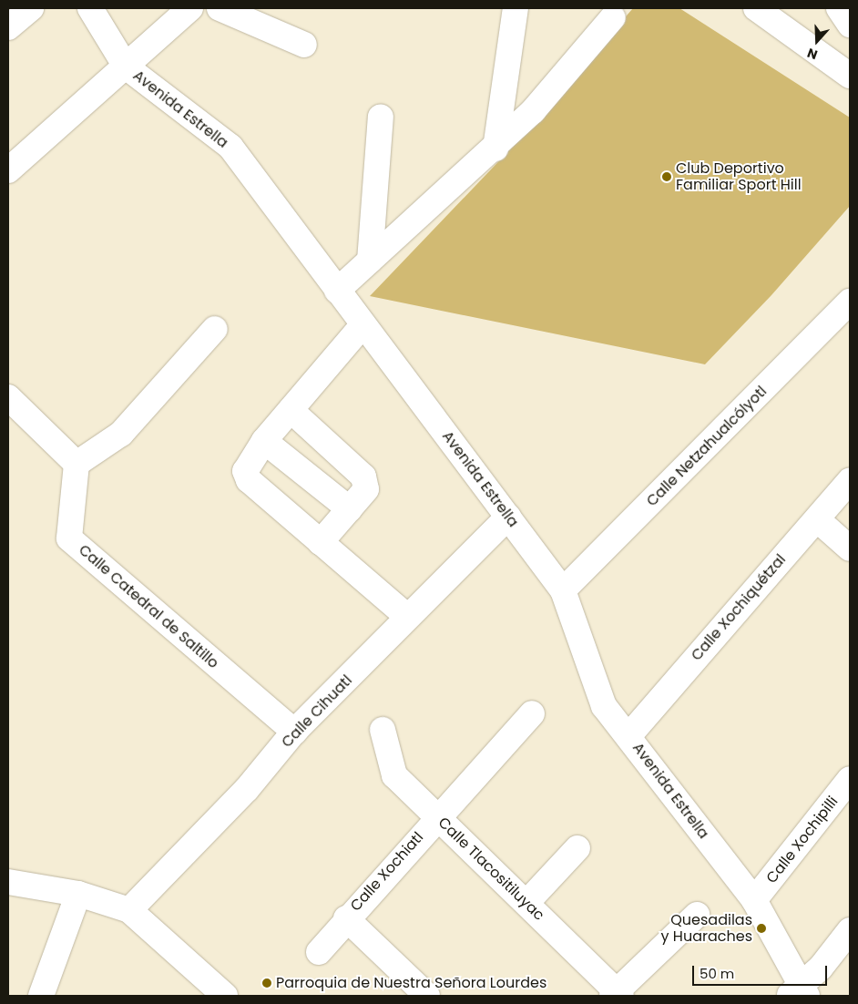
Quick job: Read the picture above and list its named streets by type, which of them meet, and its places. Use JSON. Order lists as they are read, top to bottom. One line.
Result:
{"streets":{"street":["Avenida Estrella","Calle Netzahualcólyotl","Calle Catedral de Saltillo","Calle Xochiquétzal","Calle Cihuatl","Calle Xochipilli","Calle Tlacositiluyac","Calle Xochiatl"]},"crossings":[["Avenida Estrella","Calle Netzahualcólyotl"],["Avenida Estrella","Calle Xochiquétzal"],["Avenida Estrella","Calle Cihuatl"],["Avenida Estrella","Calle Xochipilli"],["Calle Catedral de Saltillo","Calle Cihuatl"],["Calle Tlacositiluyac","Calle Xochiatl"]],"places":["Club Deportivo Familiar Sport Hill","Quesadilas y Huaraches","Parroquia de Nuestra Señora Lourdes"],"scale_bar":"50 m","north":"bottom"}
